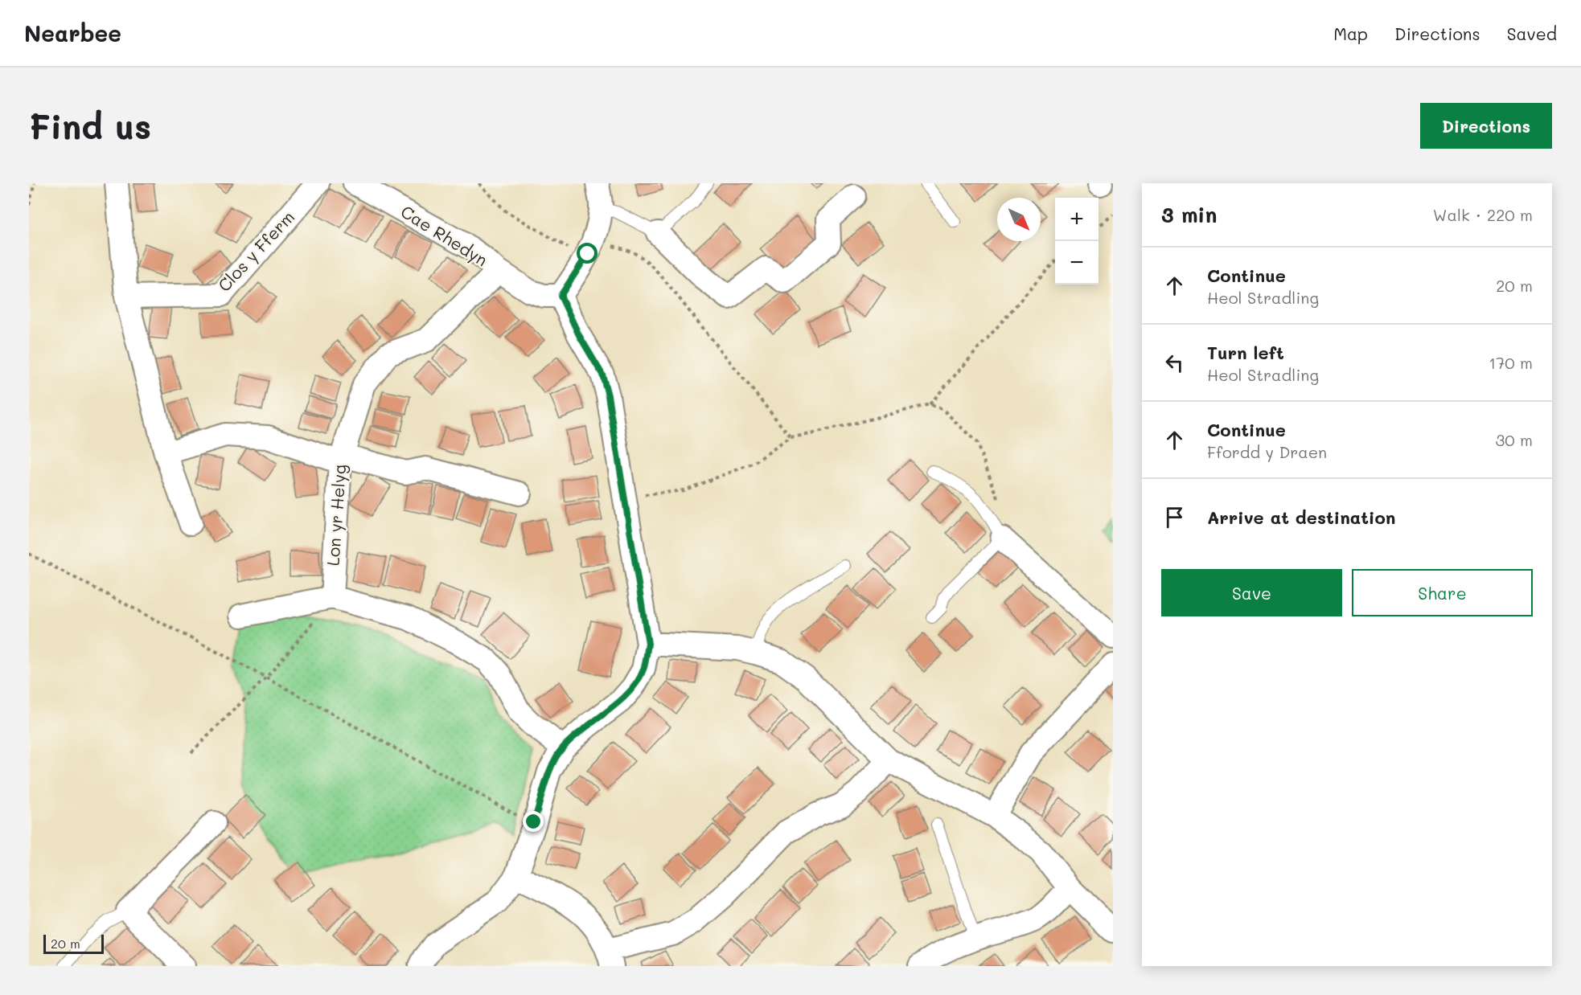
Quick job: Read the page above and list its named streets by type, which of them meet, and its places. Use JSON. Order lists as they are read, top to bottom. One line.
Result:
{"streets":{"street":["Cae Rhedyn","Clos y Fferm","Lon yr Helyg"]},"crossings":[["Cae Rhedyn","Lon yr Helyg"]],"scale_bar":"20 m","north":"bottom right","page":{"header":"Nearbee","nav":["Map","Directions","Saved"],"buttons":["Directions",["Save","Share"]],"title":"Find us","heading":["3 min","Walk · 220 m"],"map_buttons":["+","−"],"list":[["Continue","Heol Stradling","20 m"],["Turn left","Heol Stradling","170 m"],["Continue","Ffordd y Draen","30 m"],"Arrive at destination"],"scale":"20 m"}}
